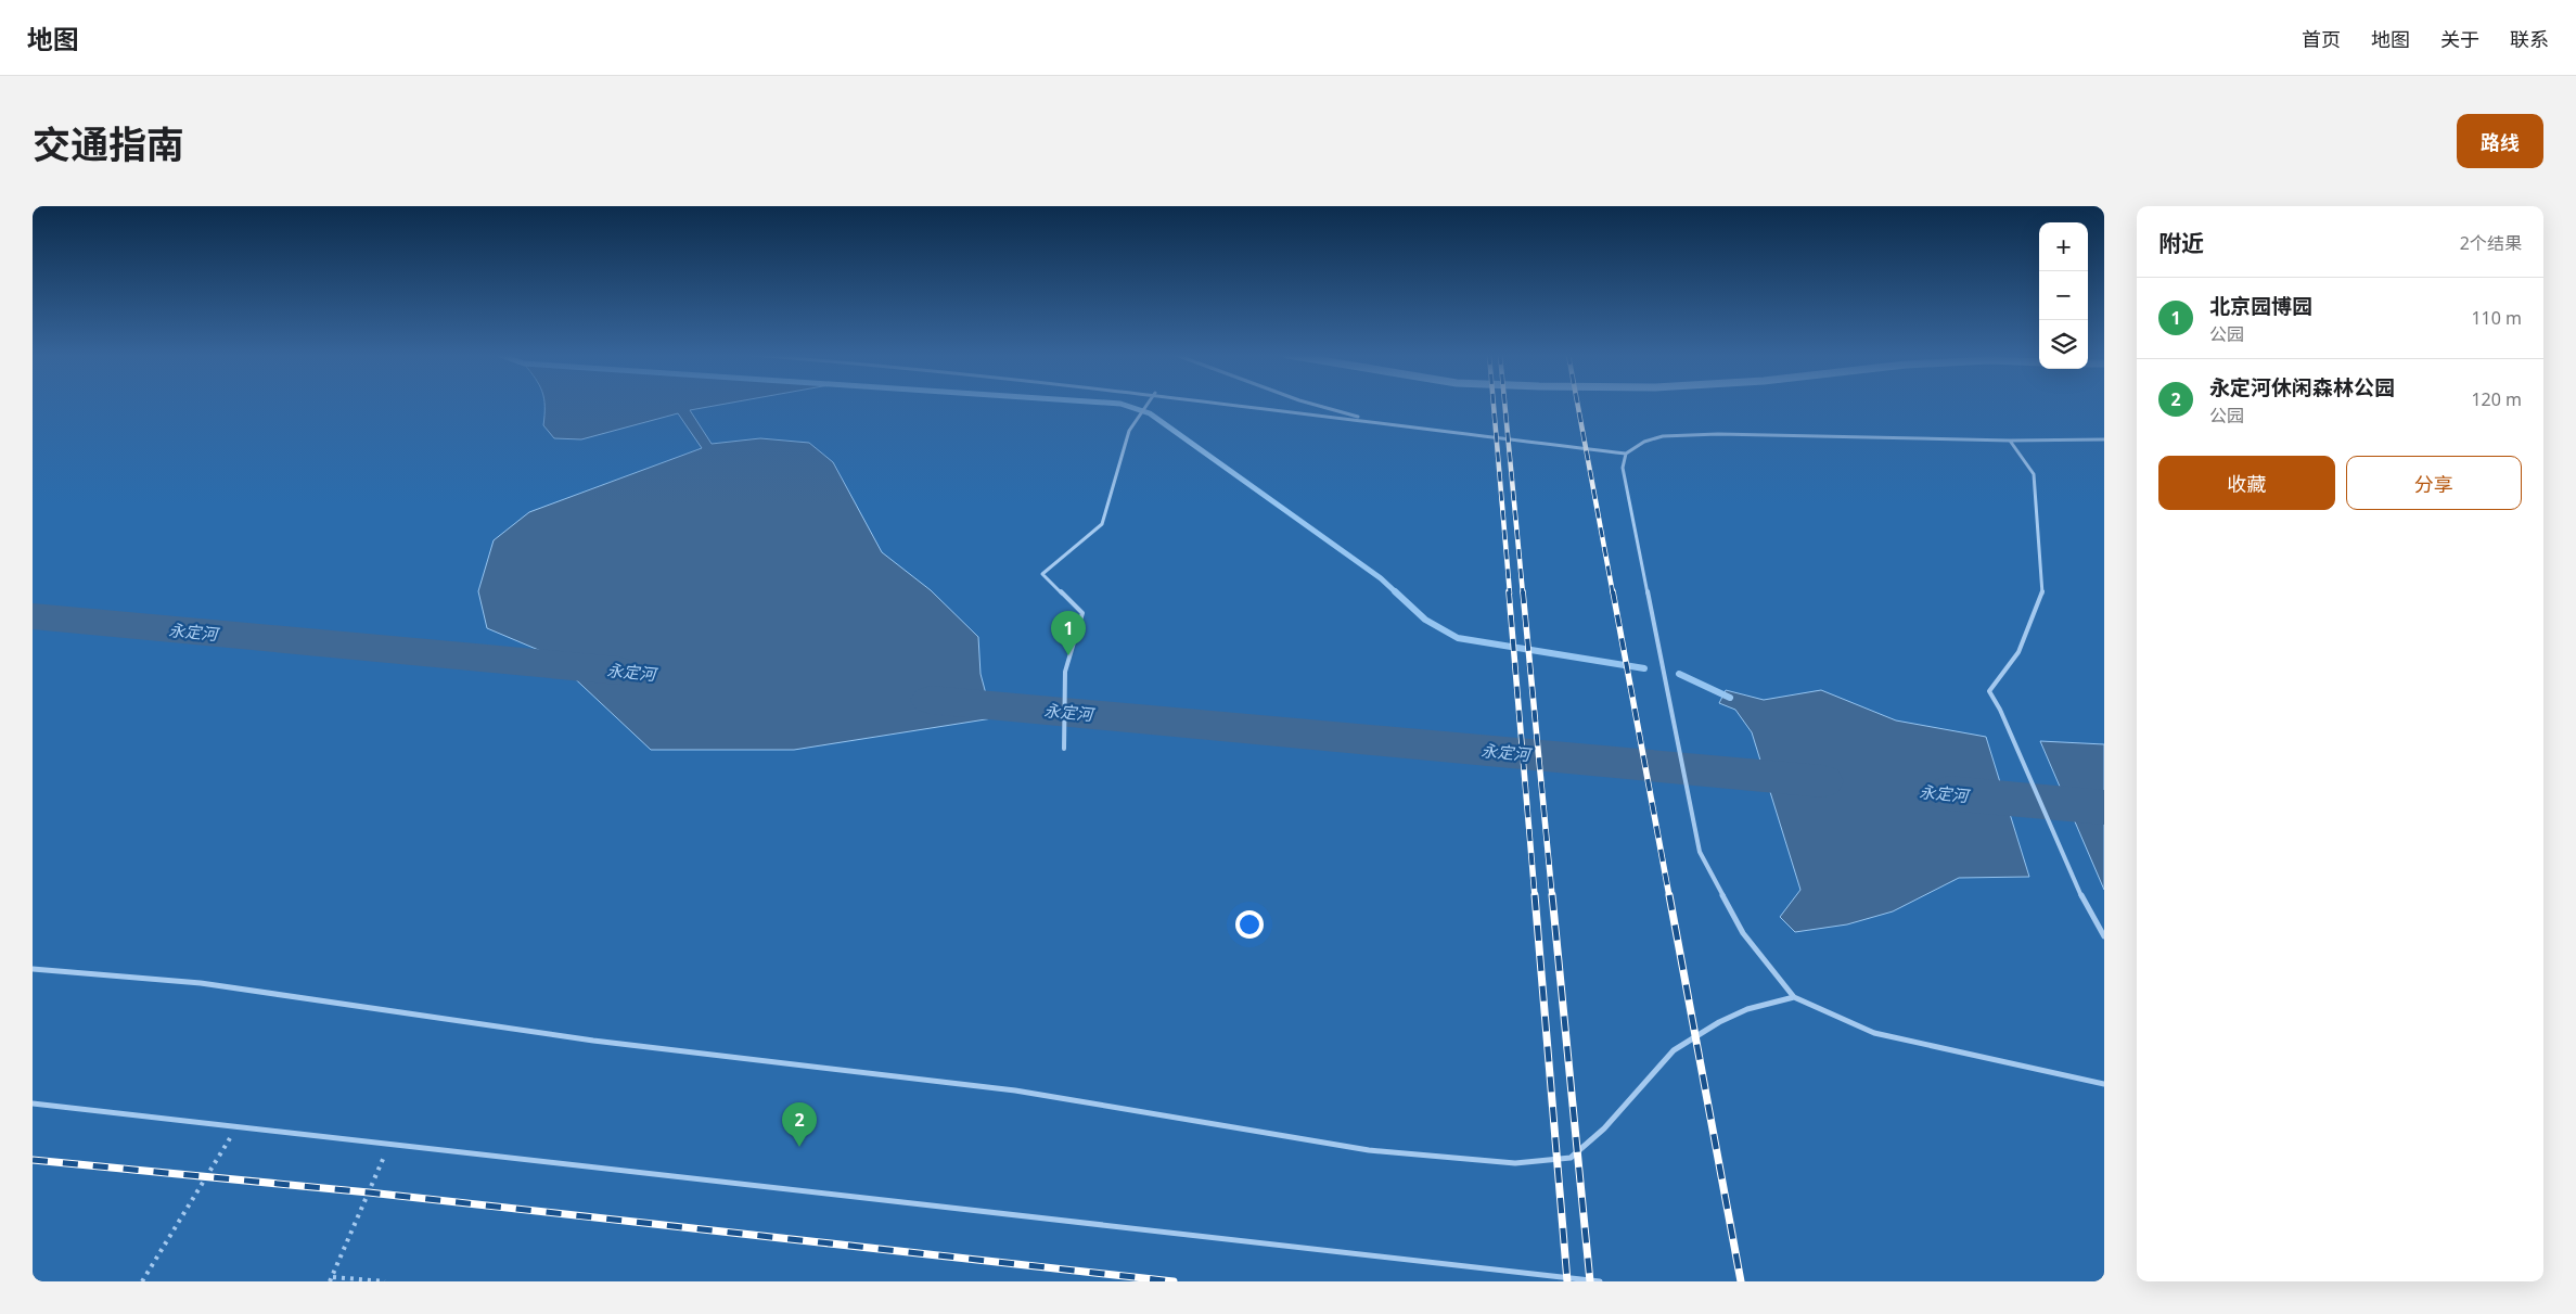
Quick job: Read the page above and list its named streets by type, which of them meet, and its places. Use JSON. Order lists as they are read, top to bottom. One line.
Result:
{"water":["永定河"],"page":{"header":"地图","nav":["首页","地图","关于","联系"],"title":"交通指南","buttons":["路线",["收藏","分享"]],"heading":["附近","2个结果"],"map_buttons":["+","−"],"list":[{"mark":"1","name":"北京园博园","note":"公园","value":"110 m"},{"mark":"2","name":"永定河休闲森林公园","note":"公园","value":"120 m"}],"pins":["1","2"]}}
